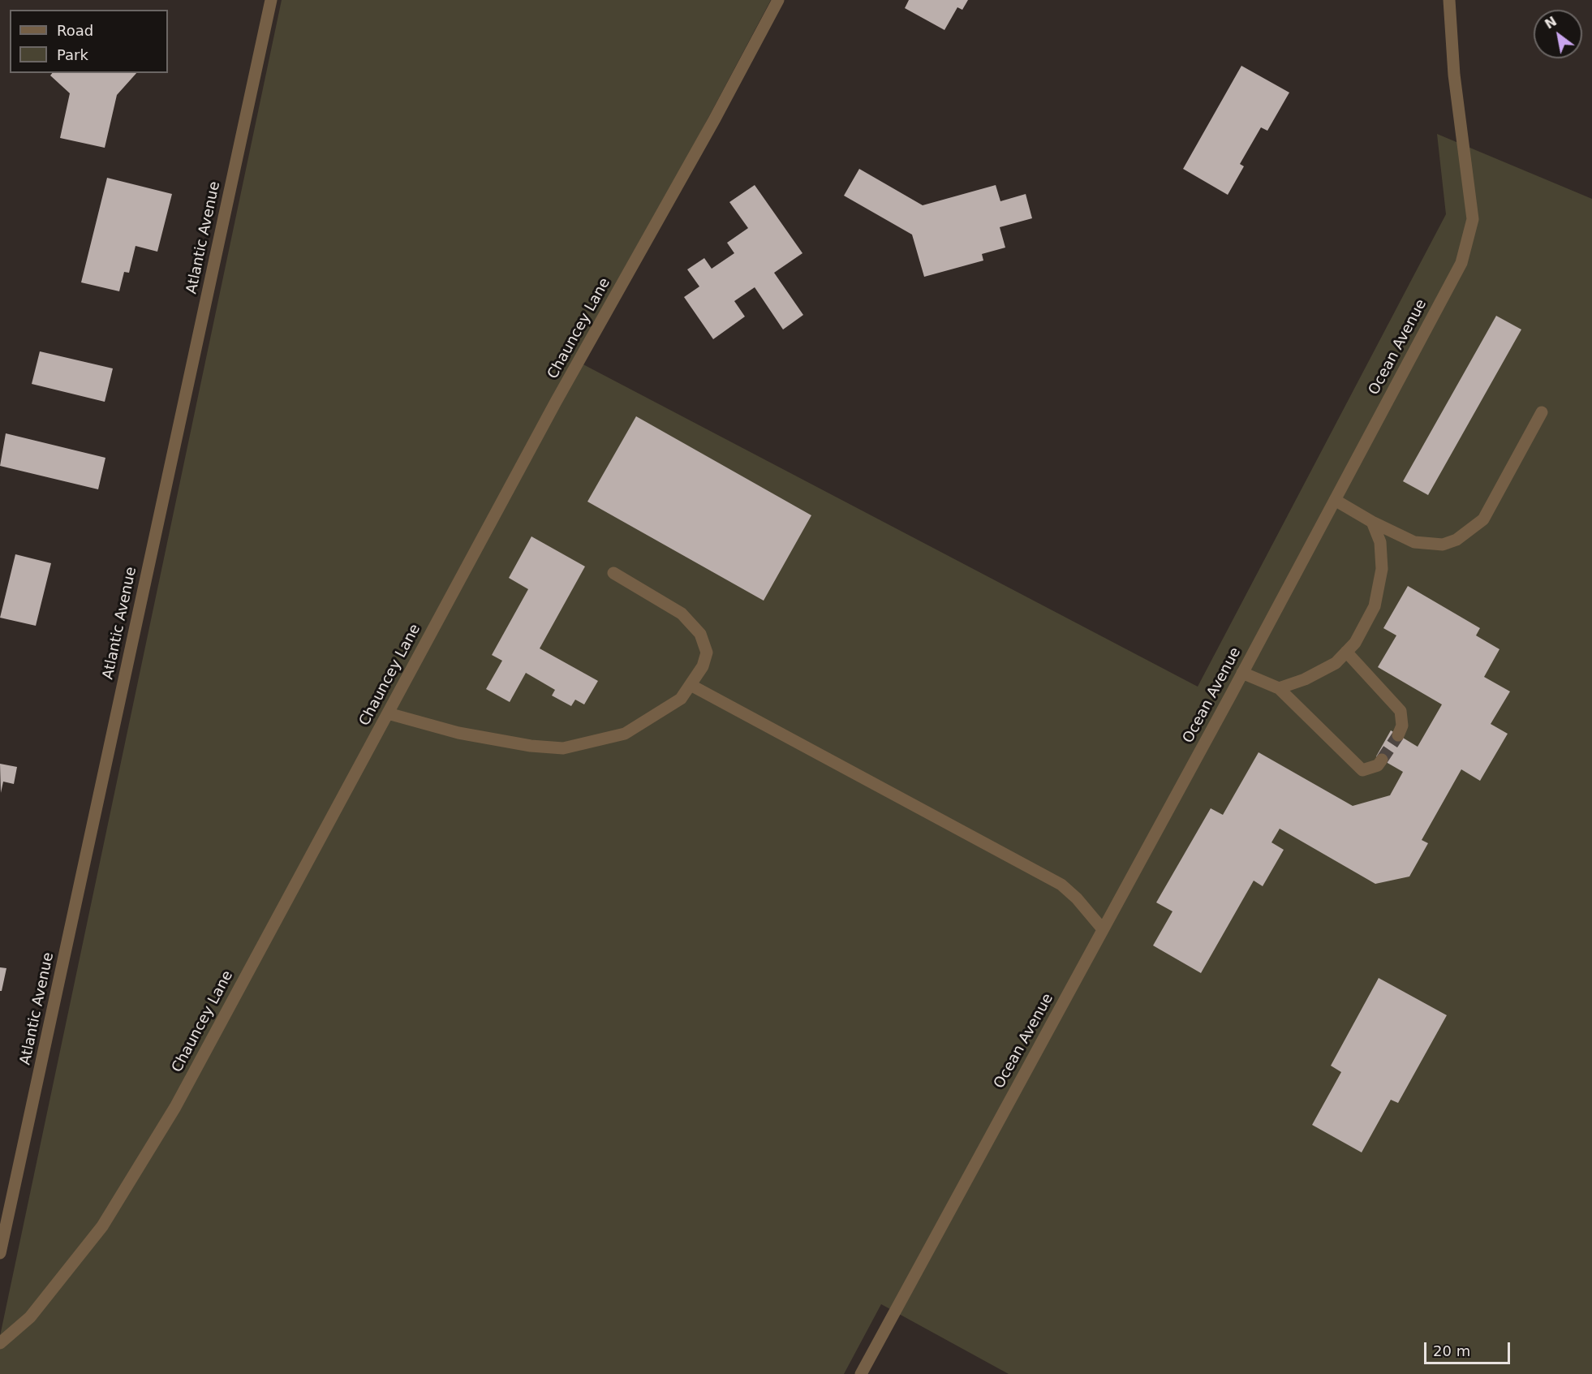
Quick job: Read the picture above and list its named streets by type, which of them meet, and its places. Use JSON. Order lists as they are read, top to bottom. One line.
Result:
{"streets":{"street":["Atlantic Avenue","Chauncey Lane","Ocean Avenue"]},"legend":["Road","Park"],"scale_bar":"20 m","north":"top left"}
